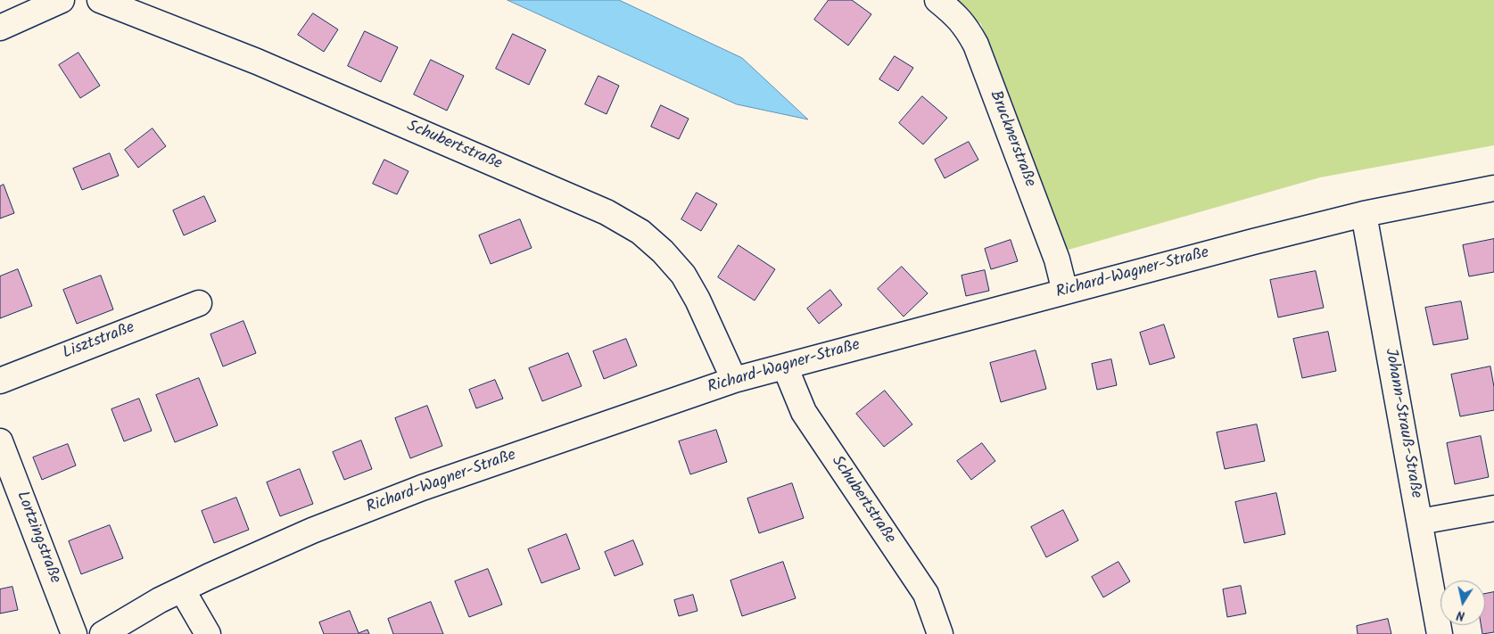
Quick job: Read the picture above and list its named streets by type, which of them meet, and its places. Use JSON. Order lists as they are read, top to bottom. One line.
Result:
{"streets":{"street":["Brucknerstraße","Schubertstraße","Richard-Wagner-Straße","Lisztstraße","Johann-Strauß-Straße","Lortzingstraße"]},"crossings":[["Brucknerstraße","Richard-Wagner-Straße"],["Schubertstraße","Richard-Wagner-Straße"],["Richard-Wagner-Straße","Johann-Strauß-Straße"]],"north":"bottom"}
